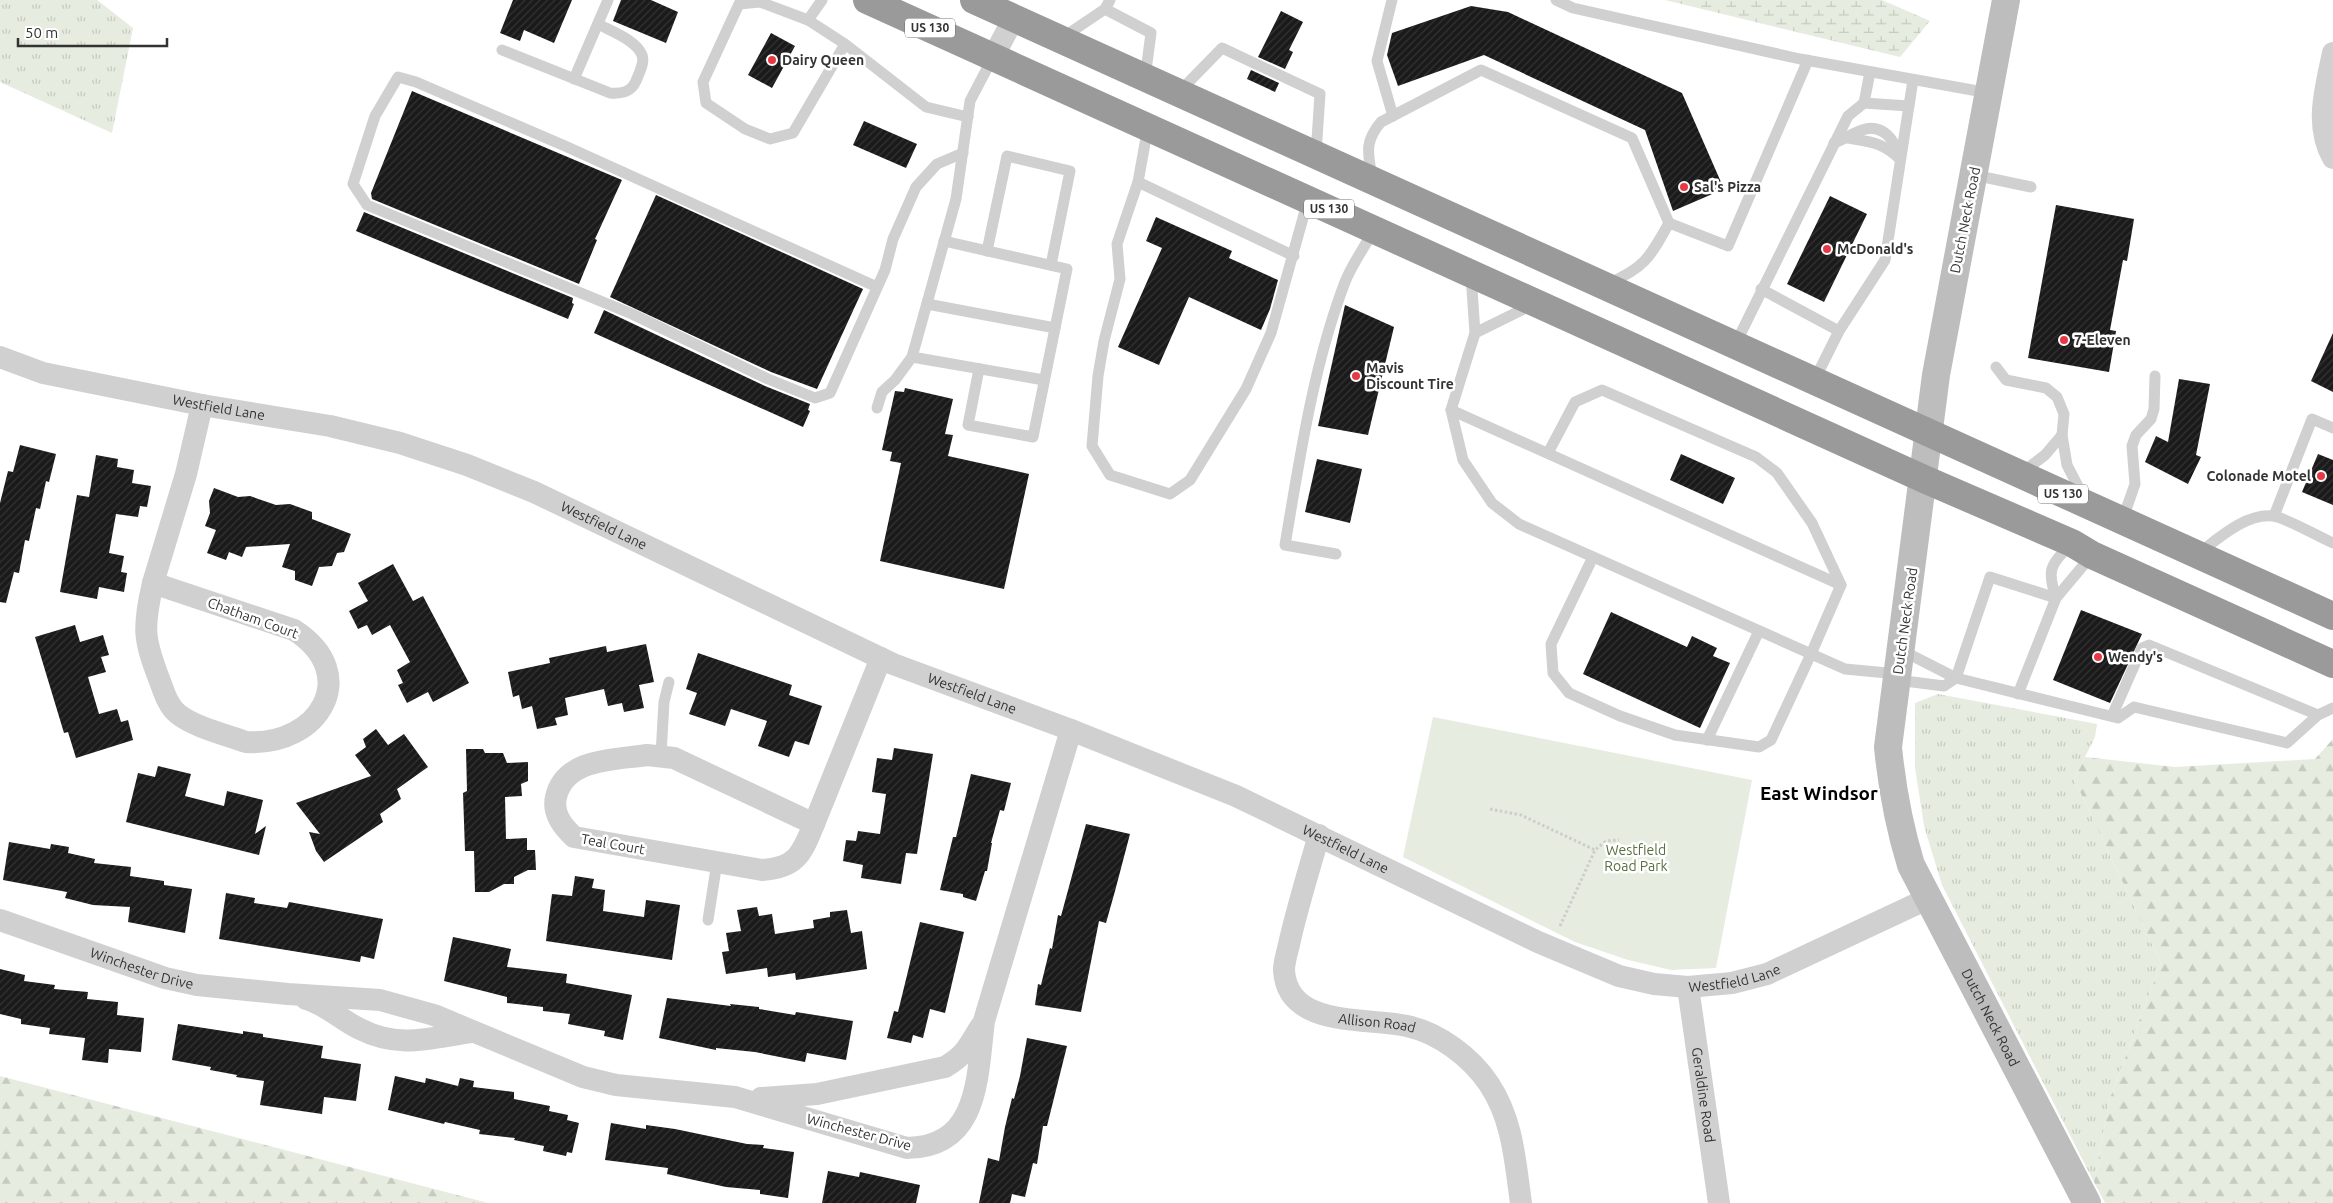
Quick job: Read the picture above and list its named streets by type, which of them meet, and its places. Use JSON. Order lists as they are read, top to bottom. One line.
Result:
{"streets":{"highway":["US 130"],"street":["Dutch Neck Road","Westfield Lane","Chatham Court","Teal Court","Winchester Drive","Allison Road","Geraldine Road"]},"crossings":[["US 130","Dutch Neck Road"],["Dutch Neck Road","Westfield Lane"],["Westfield Lane","Chatham Court"],["Westfield Lane","Teal Court"],["Westfield Lane","Winchester Drive"],["Westfield Lane","Allison Road"],["Westfield Lane","Geraldine Road"]],"districts":["East Windsor"],"parks":["Westfield Road Park"],"places":["Dairy Queen","Sal's Pizza","McDonald's","7-Eleven","Mavis Discount Tire","Colonade Motel","Wendy's"],"scale_bar":"50 m"}
